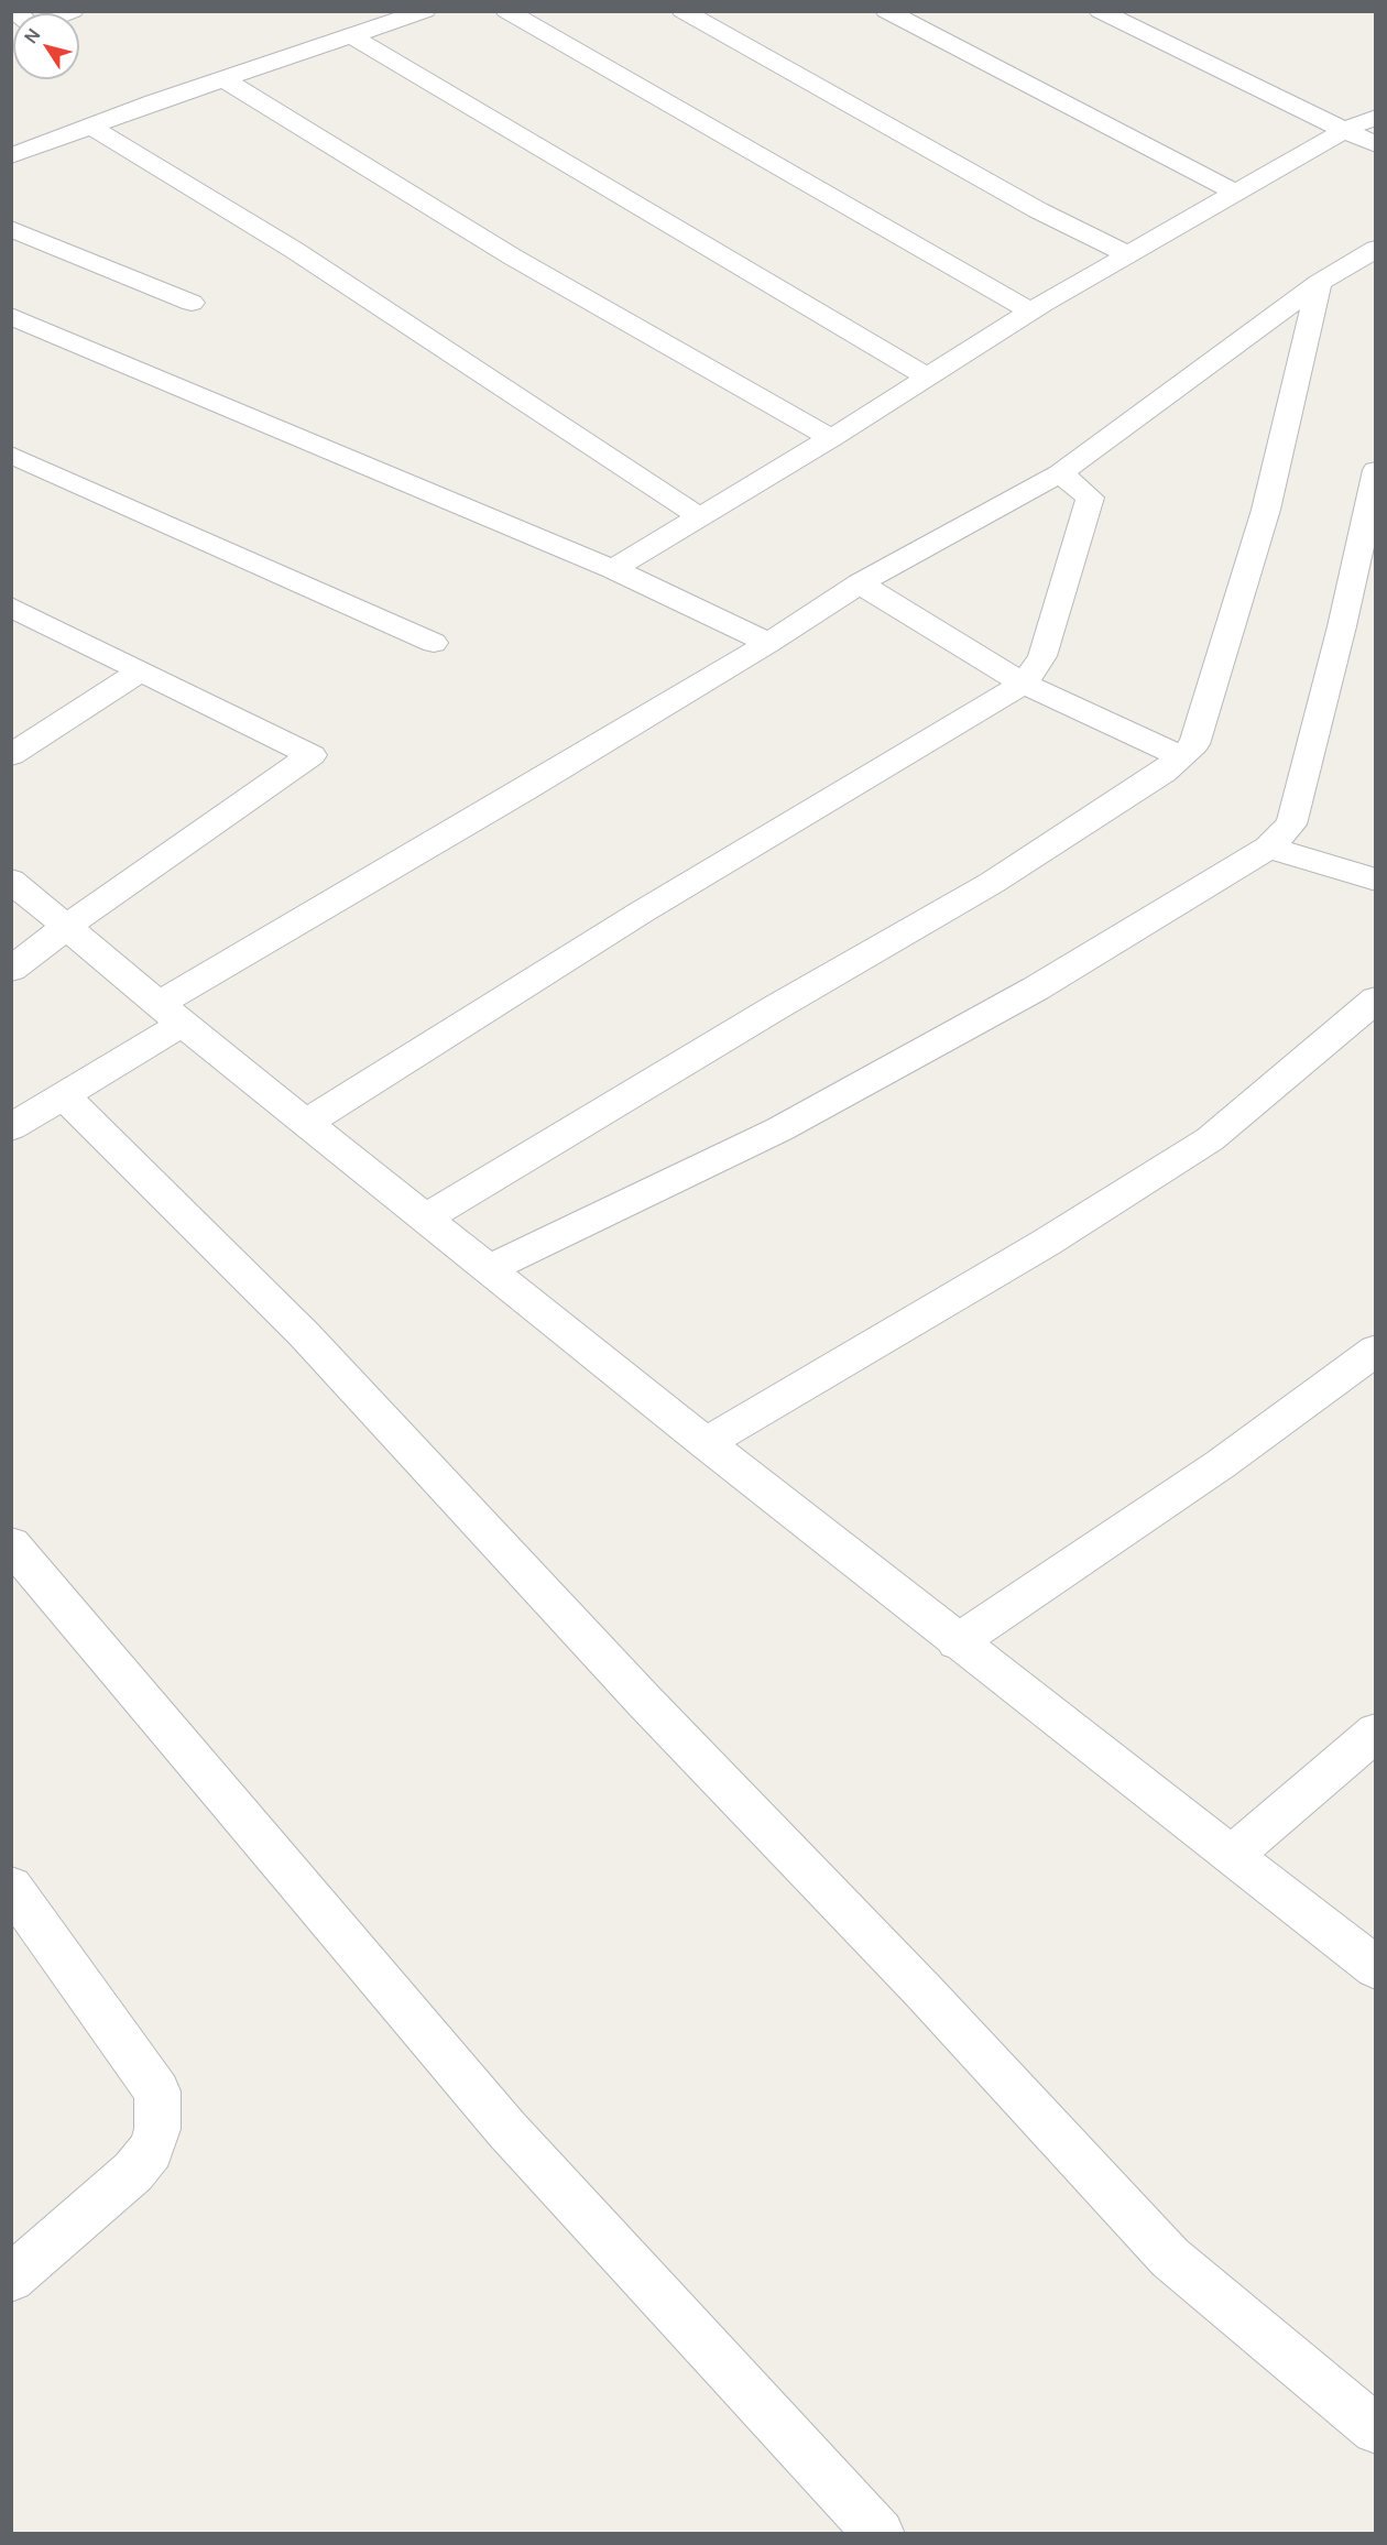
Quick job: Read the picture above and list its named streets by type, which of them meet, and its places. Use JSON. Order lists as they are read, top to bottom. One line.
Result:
{"north":"top left"}
